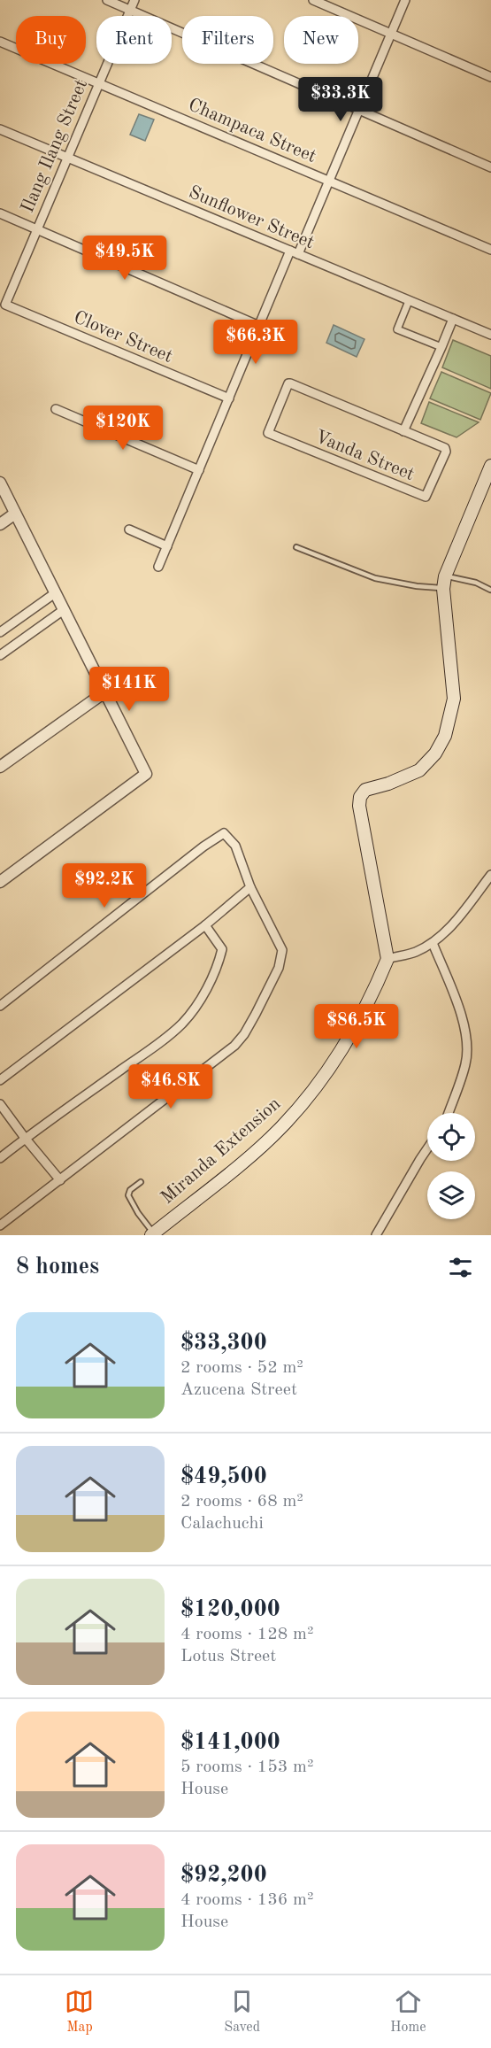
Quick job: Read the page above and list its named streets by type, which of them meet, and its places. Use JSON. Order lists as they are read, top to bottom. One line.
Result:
{"streets":{"main road":["Miranda Extension"],"street":["Champaca Street","Ilang Ilang Street","Sunflower Street","Clover Street","Vanda Street"]},"crossings":[["Champaca Street","Ilang Ilang Street"],["Ilang Ilang Street","Sunflower Street"],["Ilang Ilang Street","Clover Street"]],"page":{"chip":["Buy","Rent","Filters","New"],"price":["$33.3K","$49.5K","$66.3K","$120K","$141K","$92.2K","$86.5K","$46.8K"],"heading":"8 homes","list":[{"name":"$33,300","note":"2 rooms · 52 m² · Azucena Street"},{"name":"$49,500","note":"2 rooms · 68 m² · Calachuchi"},{"name":"$120,000","note":"4 rooms · 128 m² · Lotus Street"},{"name":"$141,000","note":"5 rooms · 153 m² · House"},{"name":"$92,200","note":"4 rooms · 136 m² · House"}],"tabs":["Map","Saved","Home"]}}
